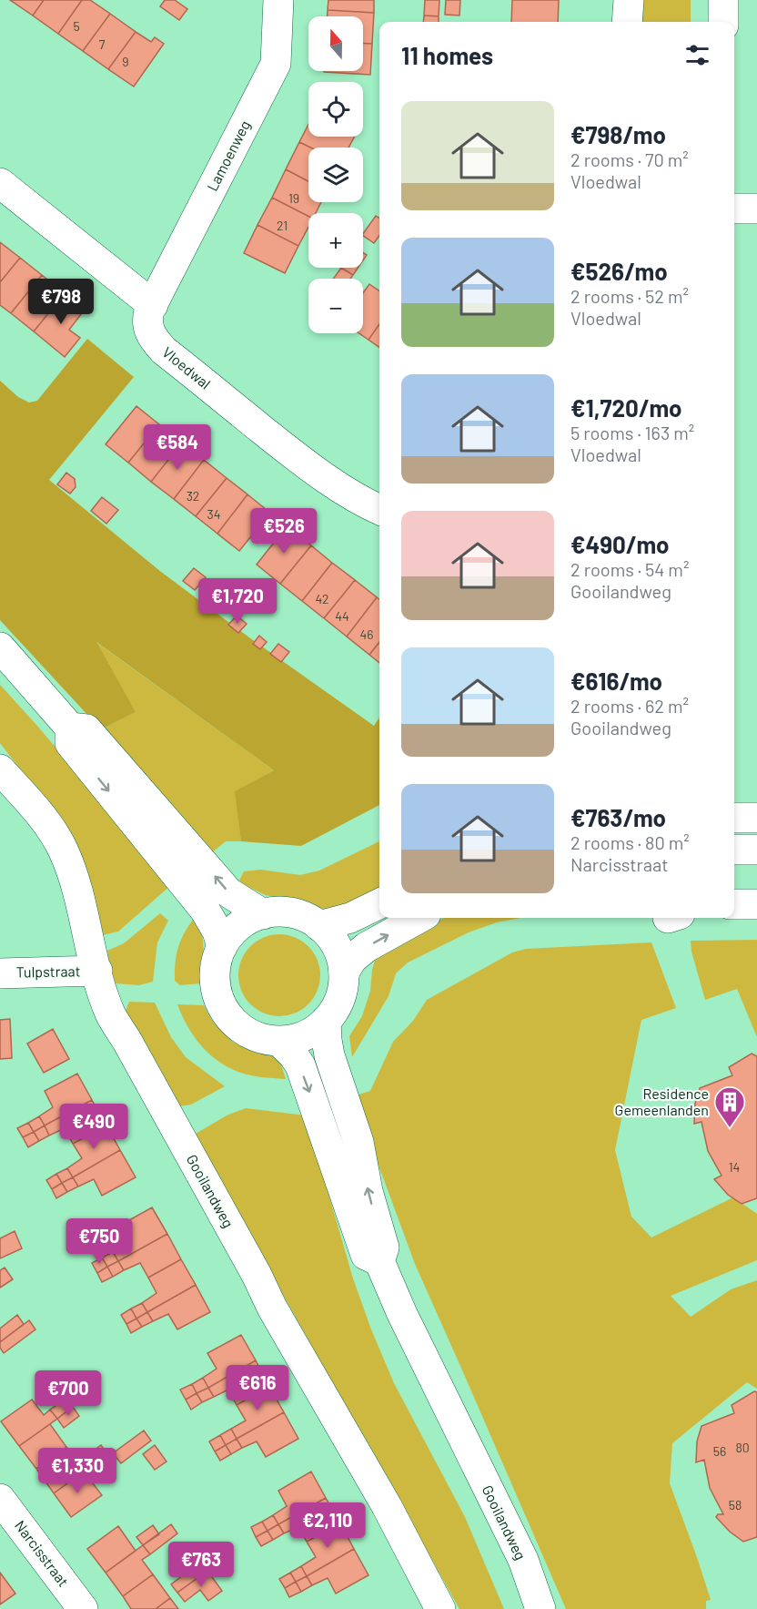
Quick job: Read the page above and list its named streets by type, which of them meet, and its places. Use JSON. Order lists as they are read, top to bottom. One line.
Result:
{"streets":{"street":["Lamoenweg","Vloedwal","Tulpstraat","Gooilandweg","Narcisstraat"]},"crossings":[["Lamoenweg","Vloedwal"],["Tulpstraat","Gooilandweg"]],"places":{"building":["Residence Gemeenlanden"]},"house_numbers":["5","7","9","19","21","32","34","42","44","46","14","80","56","58"],"north":"top","page":{"map_buttons":["+","−"],"heading":"11 homes","list":[{"name":"€798/mo","note":"2 rooms · 70 m² · Vloedwal"},{"name":"€526/mo","note":"2 rooms · 52 m² · Vloedwal"},{"name":"€1,720/mo","note":"5 rooms · 163 m² · Vloedwal"},{"name":"€490/mo","note":"2 rooms · 54 m² · Gooilandweg"},{"name":"€616/mo","note":"2 rooms · 62 m² · Gooilandweg"},{"name":"€763/mo","note":"2 rooms · 80 m² · Narcisstraat"}],"price":["€798","€584","€526","€1,720","€490","€750","€616","€700","€1,330","€2,110","€763"]}}
